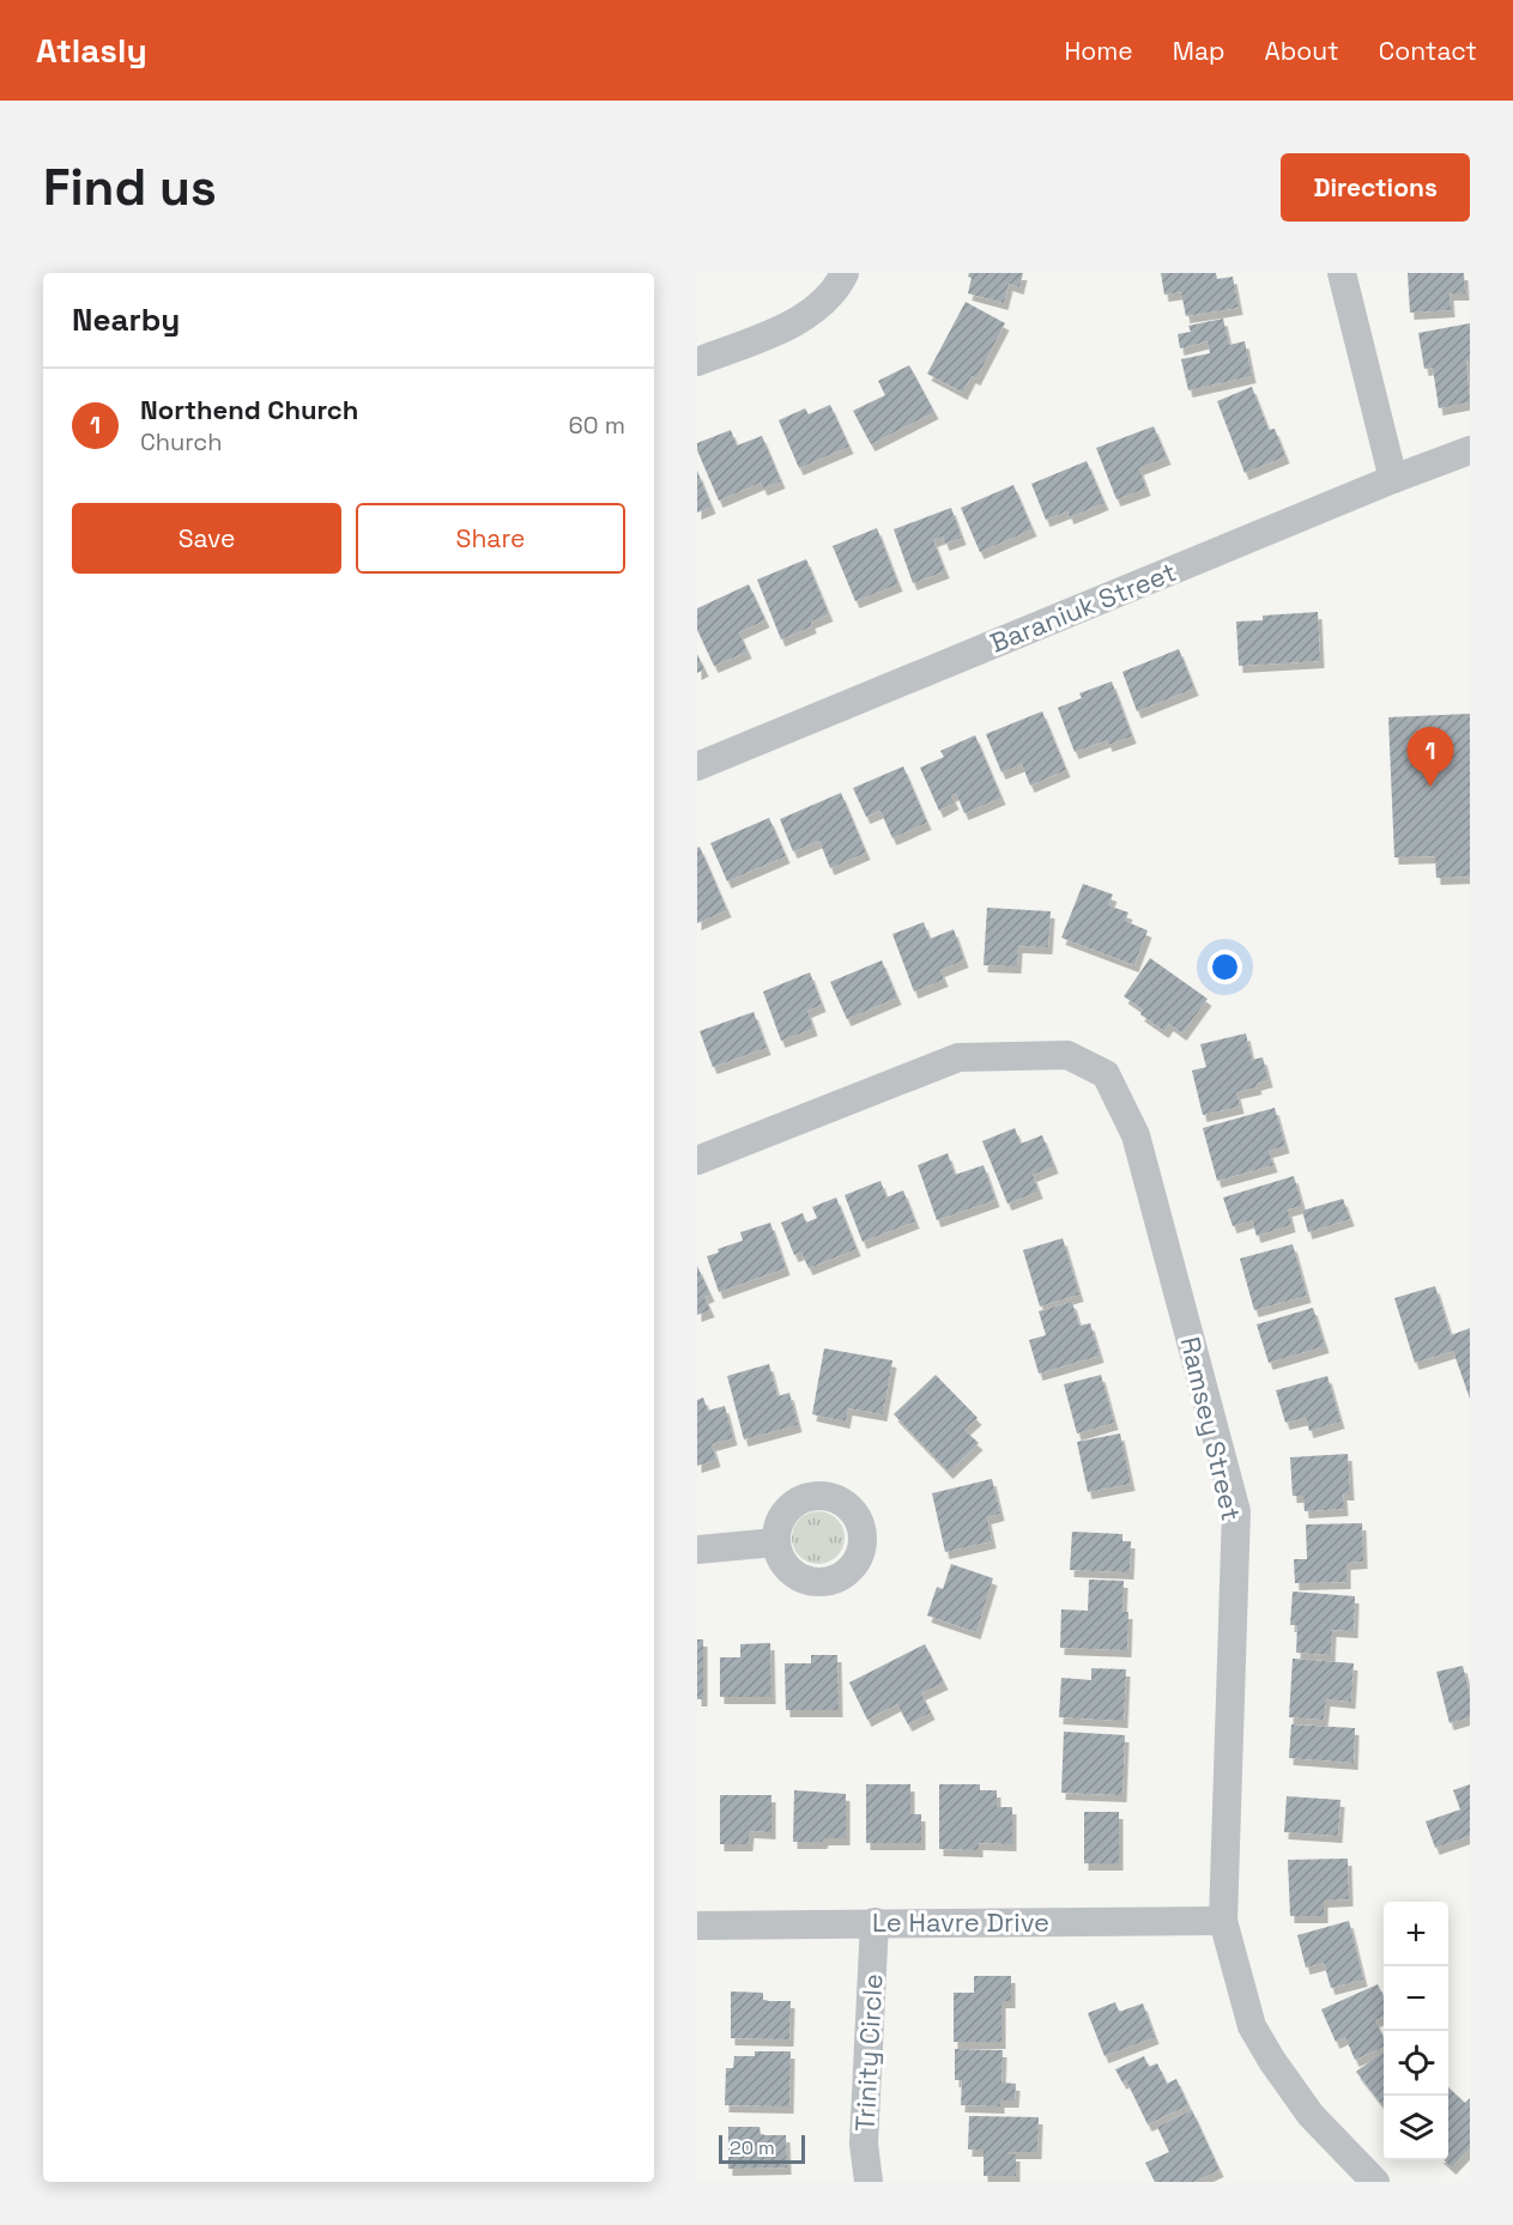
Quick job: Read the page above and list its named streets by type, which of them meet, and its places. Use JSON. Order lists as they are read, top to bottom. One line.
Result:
{"streets":{"street":["Baraniuk Street","Ramsey Street","Le Havre Drive","Trinity Circle"]},"crossings":[["Ramsey Street","Le Havre Drive"],["Le Havre Drive","Trinity Circle"]],"scale_bar":"20 m","page":{"header":"Atlasly","nav":["Home","Map","About","Contact"],"buttons":["Directions",["Save","Share"]],"title":"Find us","heading":"Nearby","list":[{"mark":"1","name":"Northend Church","note":"Church","value":"60 m"}],"pins":"1","map_buttons":["+","−"],"scale":"20 m"}}
